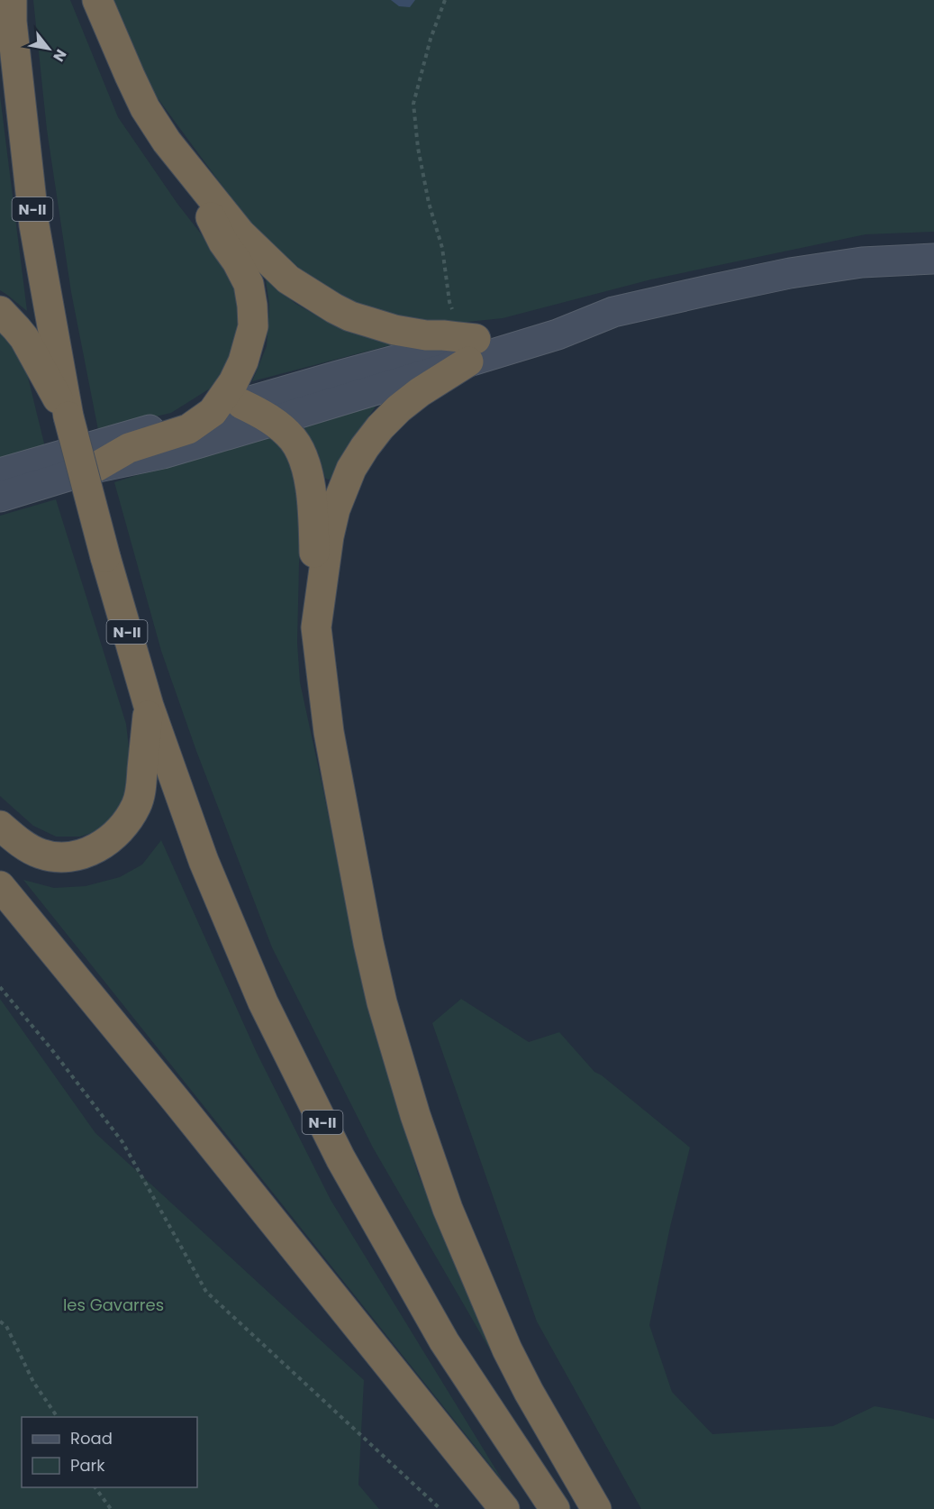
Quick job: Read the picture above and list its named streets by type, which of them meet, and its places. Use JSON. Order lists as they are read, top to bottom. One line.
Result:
{"streets":{"highway":["N-II"]},"parks":["les Gavarres"],"legend":["Road","Park"],"north":"bottom right"}
